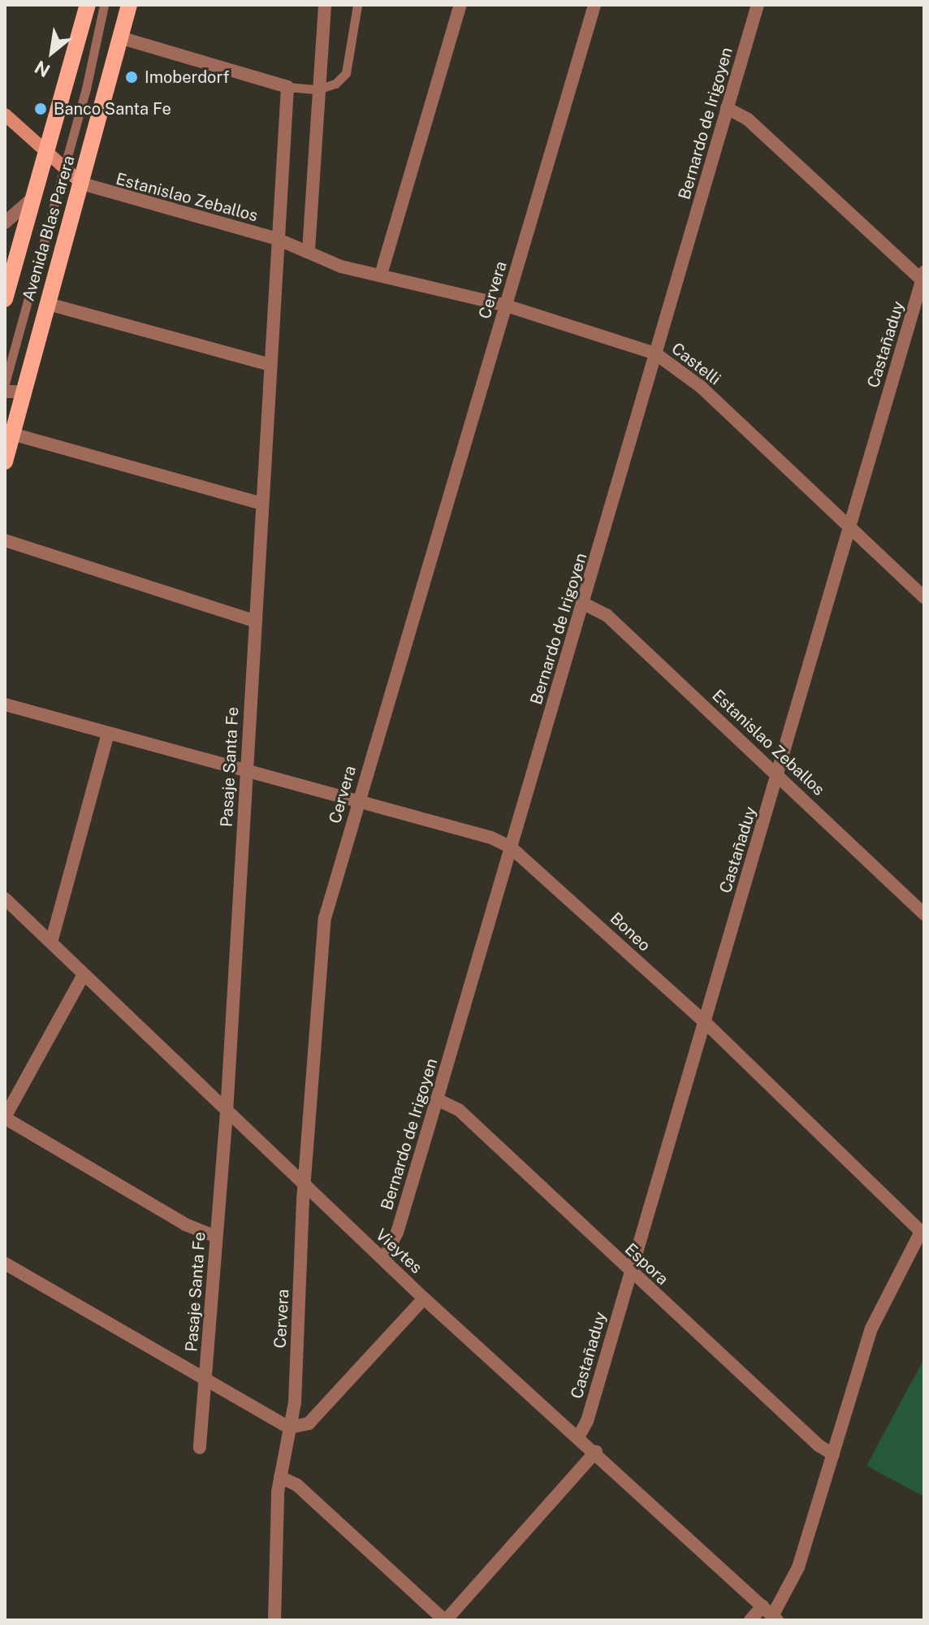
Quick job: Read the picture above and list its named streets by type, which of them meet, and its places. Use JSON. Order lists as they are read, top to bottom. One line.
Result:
{"streets":{"main road":["Estanislao Zeballos","Avenida Blas Parera"],"street":["Bernardo de Irigoyen","Cervera","Castañaduy","Castelli","Pasaje Santa Fe","Boneo","Vieytes","Espora"]},"crossings":[["Bernardo de Irigoyen","Estanislao Zeballos"],["Bernardo de Irigoyen","Castelli"],["Bernardo de Irigoyen","Boneo"],["Bernardo de Irigoyen","Vieytes"],["Bernardo de Irigoyen","Espora"],["Estanislao Zeballos","Avenida Blas Parera"],["Estanislao Zeballos","Castañaduy"],["Estanislao Zeballos","Castelli"],["Estanislao Zeballos","Pasaje Santa Fe"],["Cervera","Castelli"],["Cervera","Boneo"],["Cervera","Vieytes"],["Castañaduy","Castelli"],["Castañaduy","Boneo"],["Castañaduy","Vieytes"],["Castañaduy","Espora"],["Pasaje Santa Fe","Boneo"],["Pasaje Santa Fe","Vieytes"]],"places":["Imoberdorf","Banco Santa Fe"],"north":"bottom left"}
